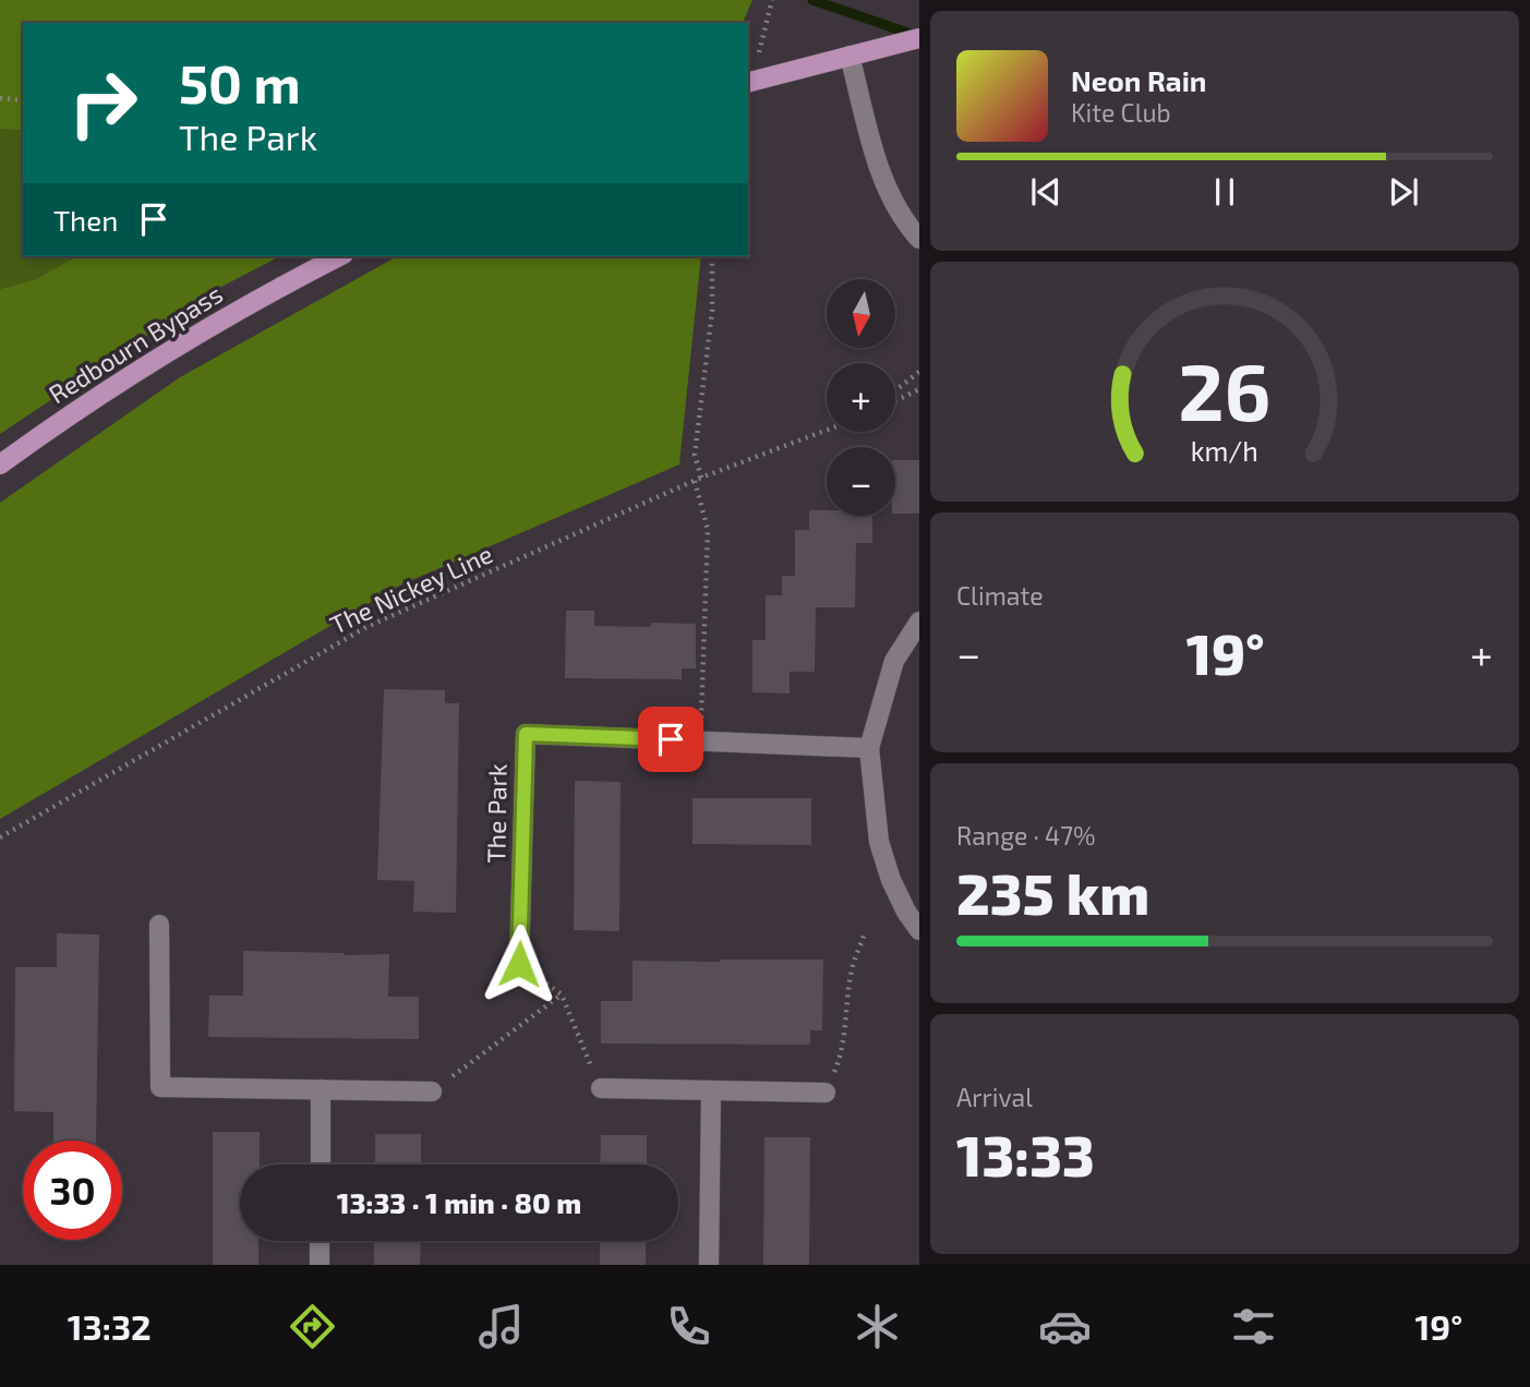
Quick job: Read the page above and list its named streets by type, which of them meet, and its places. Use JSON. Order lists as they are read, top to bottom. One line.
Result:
{"streets":{"main road":["Redbourn Bypass"],"street":["The Park"],"path":["The Nickey Line"]},"north":"bottom","page":{"turn":["50 m","The Park"],"song":["Neon Rain","Kite Club"],"then":"Then","map_buttons":["+","−"],"tile":["Climate",["Range · 47%","235 km"],["Arrival","13:33"]],"heat":["−","19°","+"],"limit":"30","trip":"13:33 · 1 min · 80 m","tabs":["13:32","19°"],"gauge":["26","km/h"]}}
